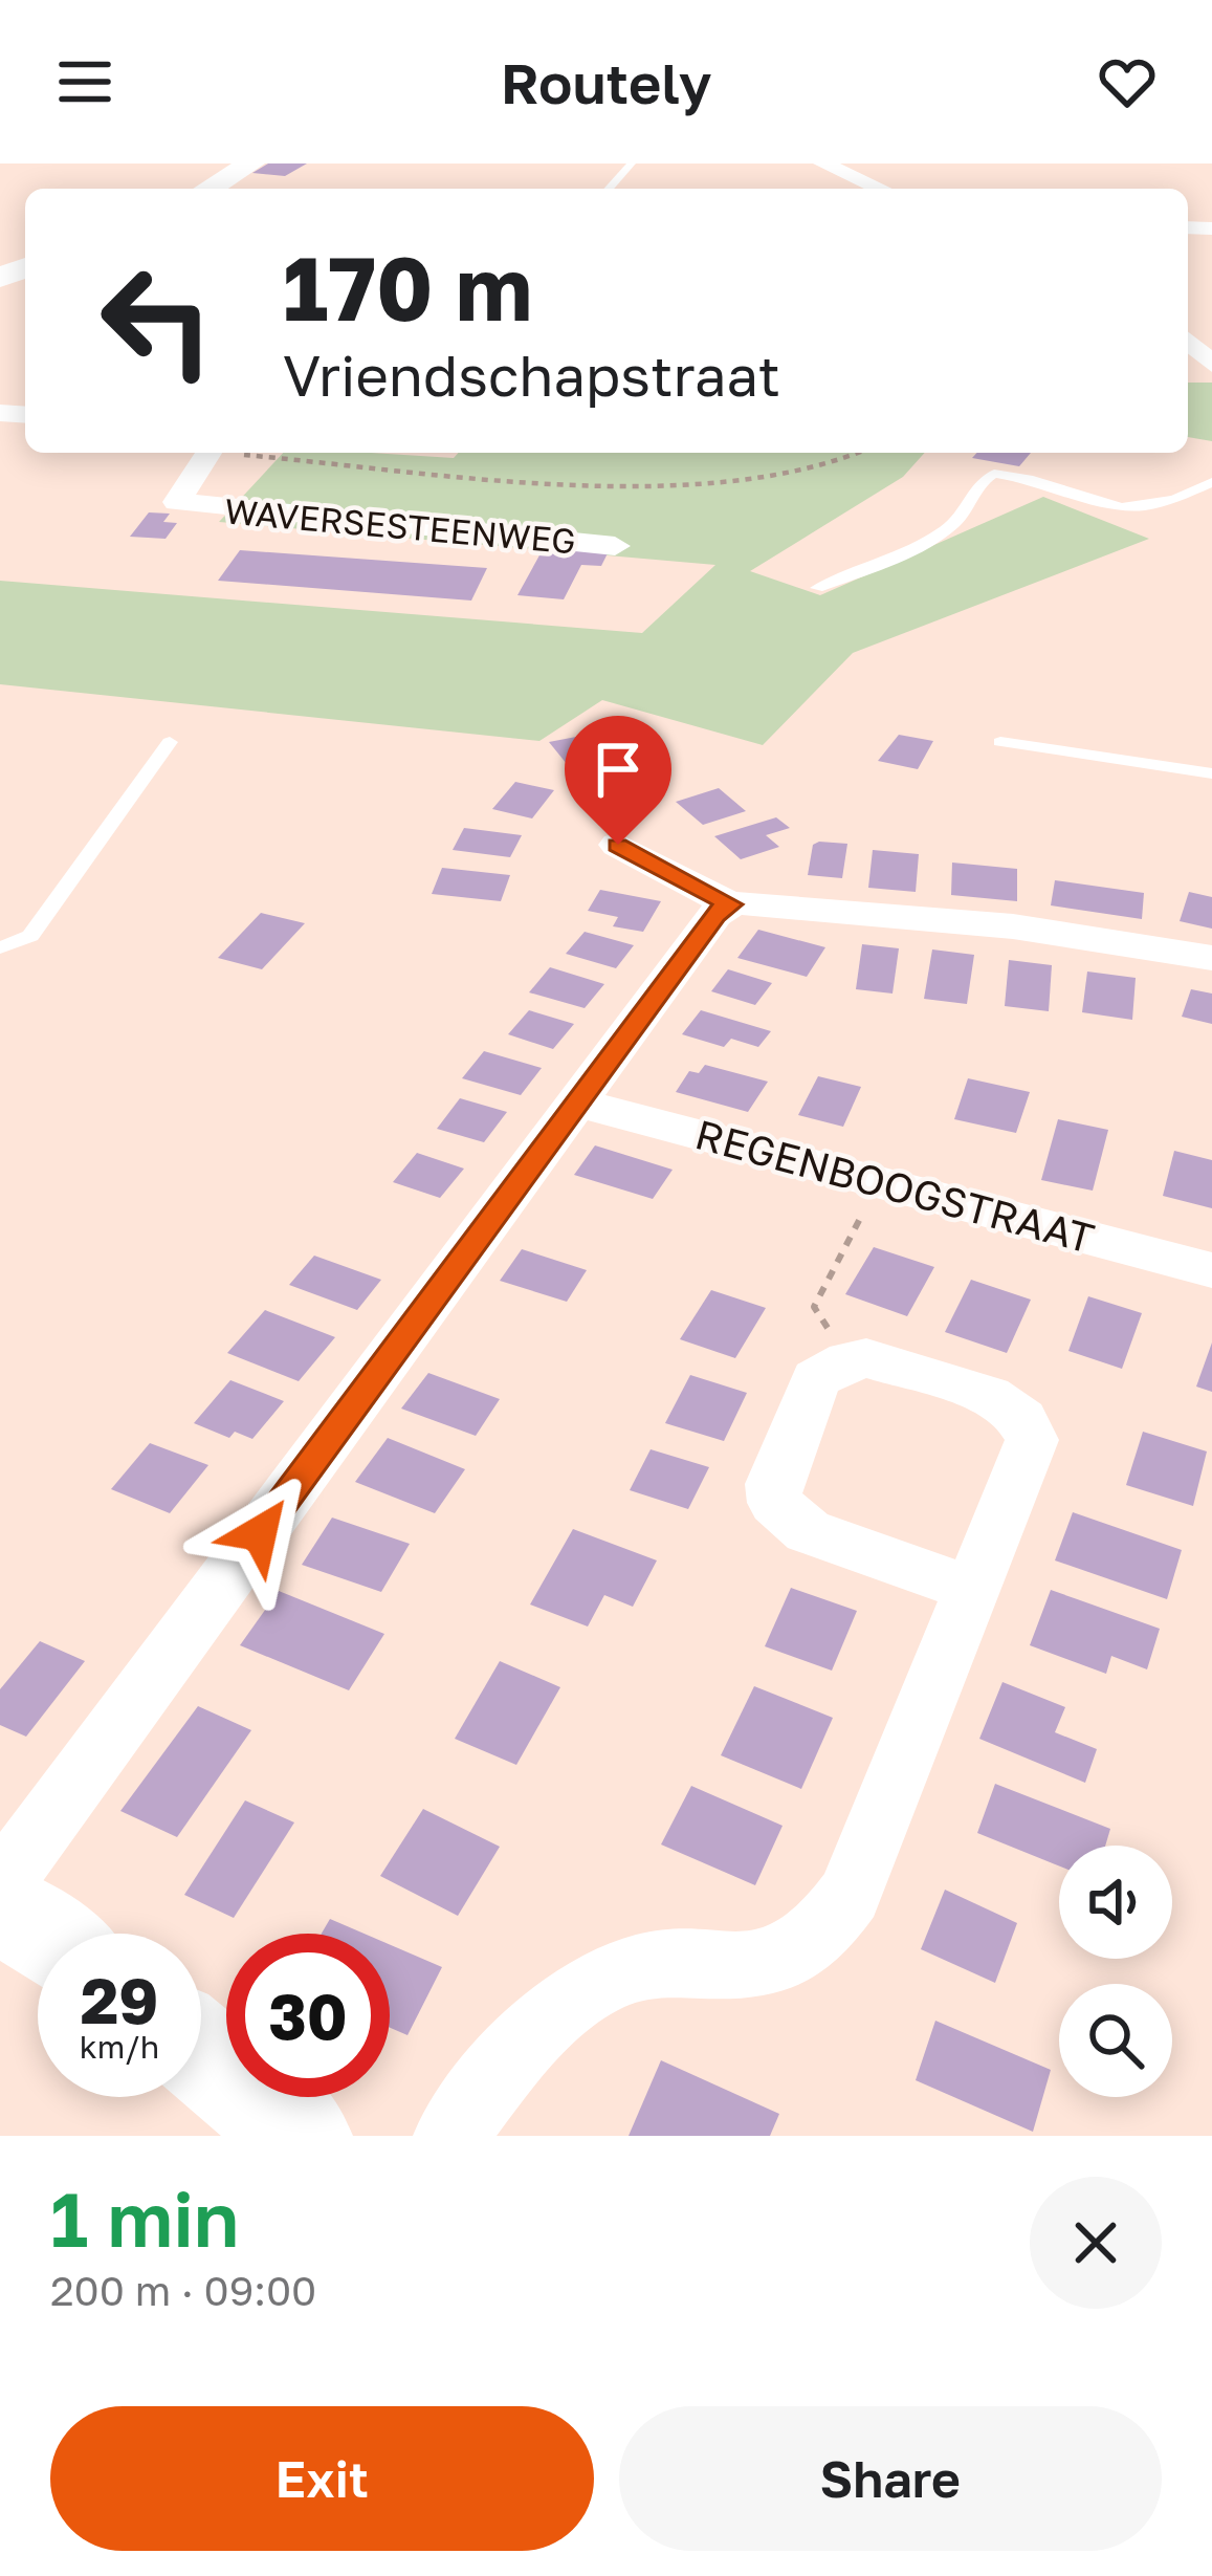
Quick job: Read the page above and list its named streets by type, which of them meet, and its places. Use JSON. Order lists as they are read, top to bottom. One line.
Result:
{"streets":{"street":["WAVERSESTEENWEG","REGENBOOGSTRAAT"]},"page":{"header":"Routely","turn":["170 m","Vriendschapstraat"],"speed":"29 km/h","limit":"30","heading":["1 min","200 m · 09:00"],"buttons":["Exit","Share"]}}
